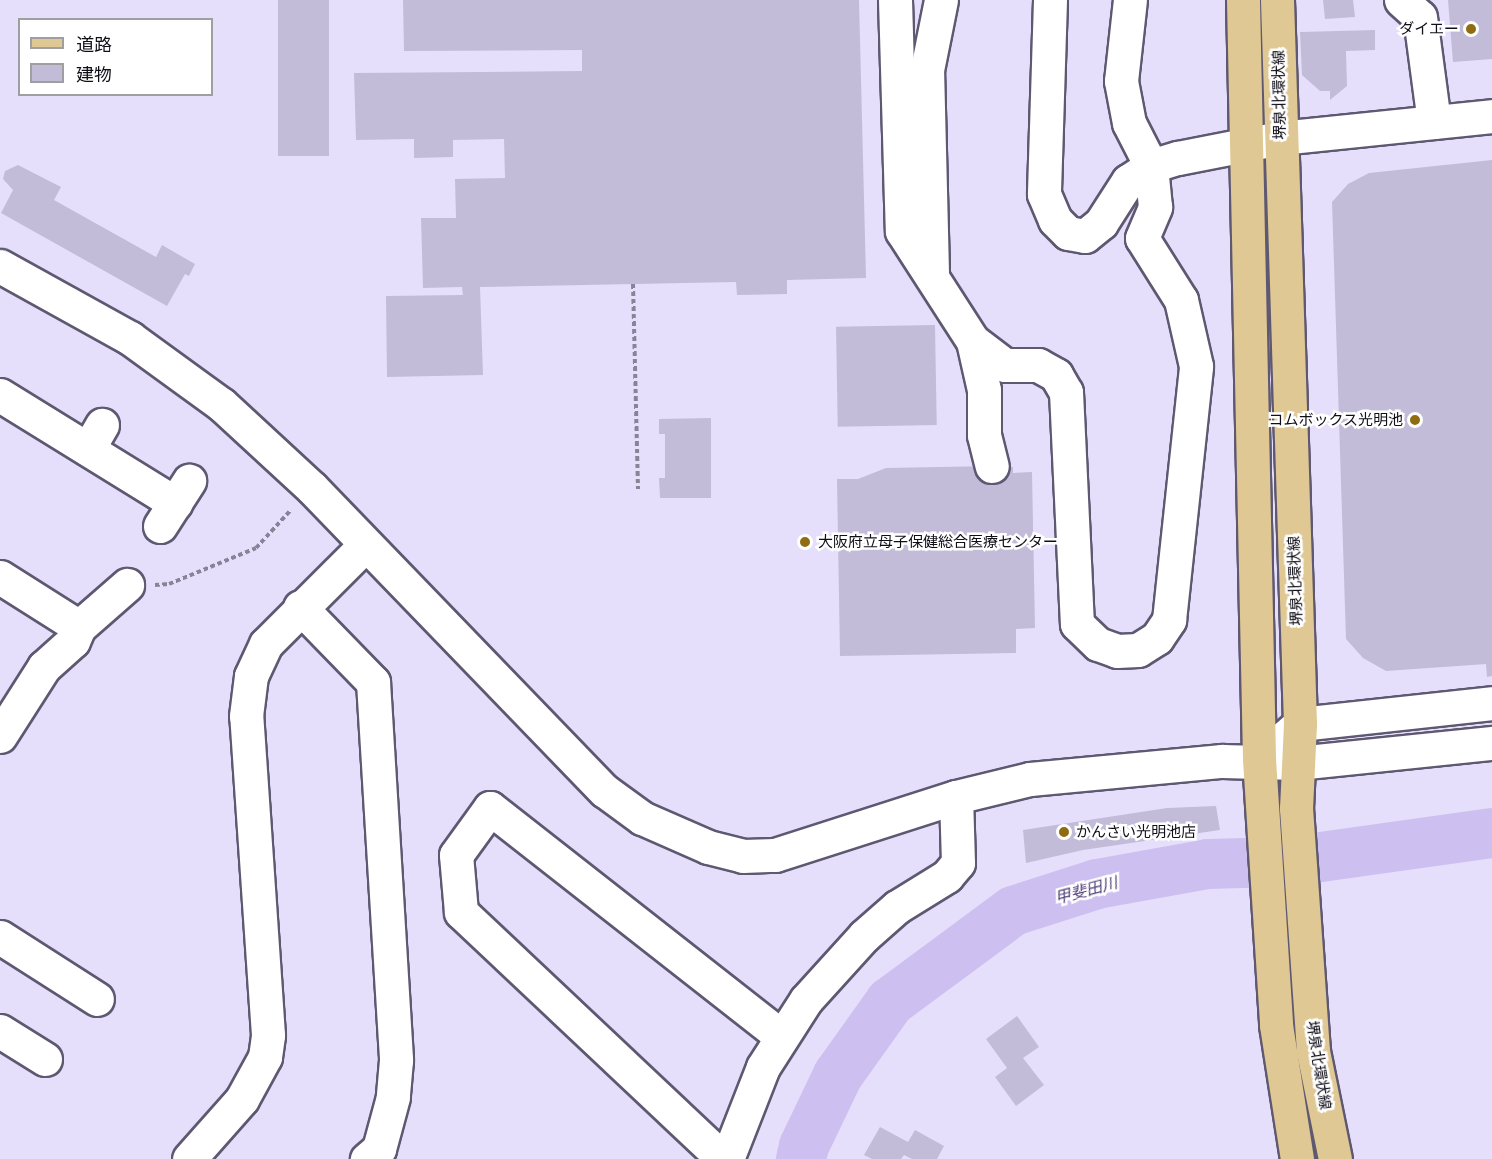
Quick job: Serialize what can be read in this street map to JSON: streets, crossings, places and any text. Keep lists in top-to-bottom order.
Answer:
{
  "streets": {
    "main road": ["堺泉北環状線"]
  },
  "water": ["甲斐田川"],
  "places": [
    "ダイエー",
    "コムボックス光明池",
    "大阪府立母子保健総合医療センター",
    "かんさい光明池店"
  ],
  "legend": ["道路", "建物"]
}
